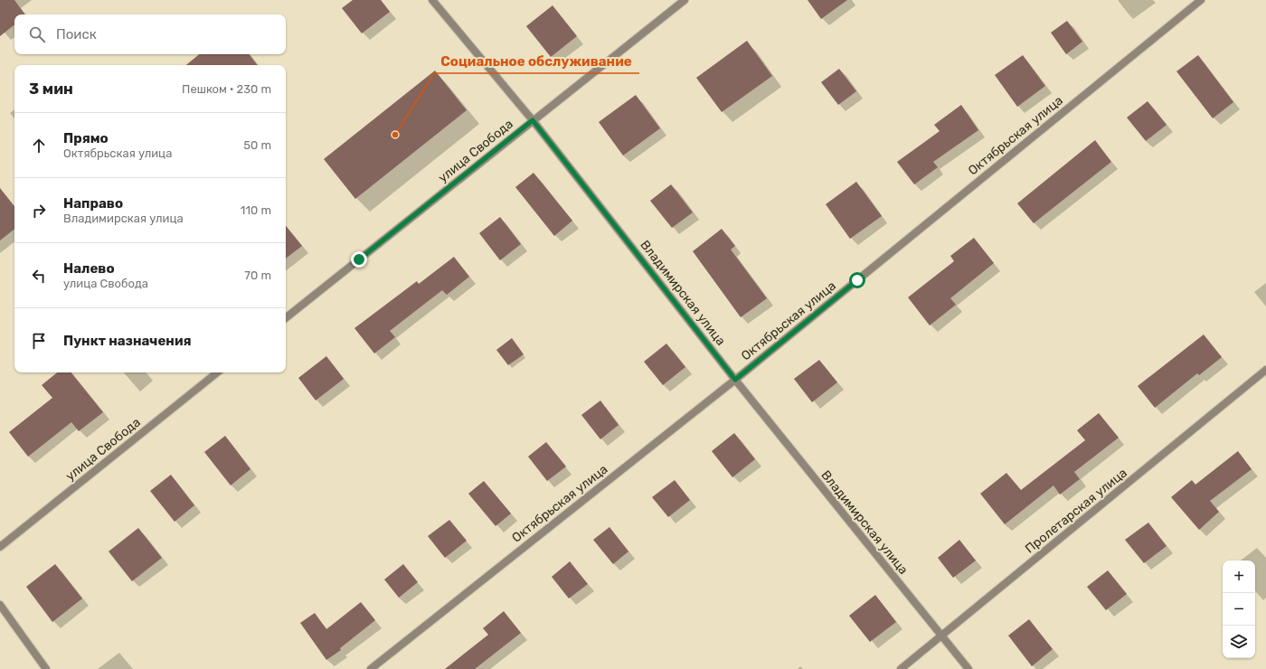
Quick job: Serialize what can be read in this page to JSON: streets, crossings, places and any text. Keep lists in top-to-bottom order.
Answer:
{
  "streets": {
    "street": [
      "Октябрьская улица",
      "улица Свобода",
      "Владимирская улица",
      "Пролетарская улица"
    ]
  },
  "crossings": [
    ["Октябрьская улица", "Владимирская улица"],
    ["улица Свобода", "Владимирская улица"],
    ["Владимирская улица", "Пролетарская улица"]
  ],
  "places": ["Социальное обслуживание"],
  "page": {
    "search": "Поиск",
    "heading": ["3 мин", "Пешком · 230 m"],
    "list": [
      ["Прямо", "Октябрьская улица", "50 m"],
      ["Направо", "Владимирская улица", "110 m"],
      ["Налево", "улица Свобода", "70 m"],
      "Пункт назначения"
    ],
    "map_buttons": ["+", "−"]
  }
}
